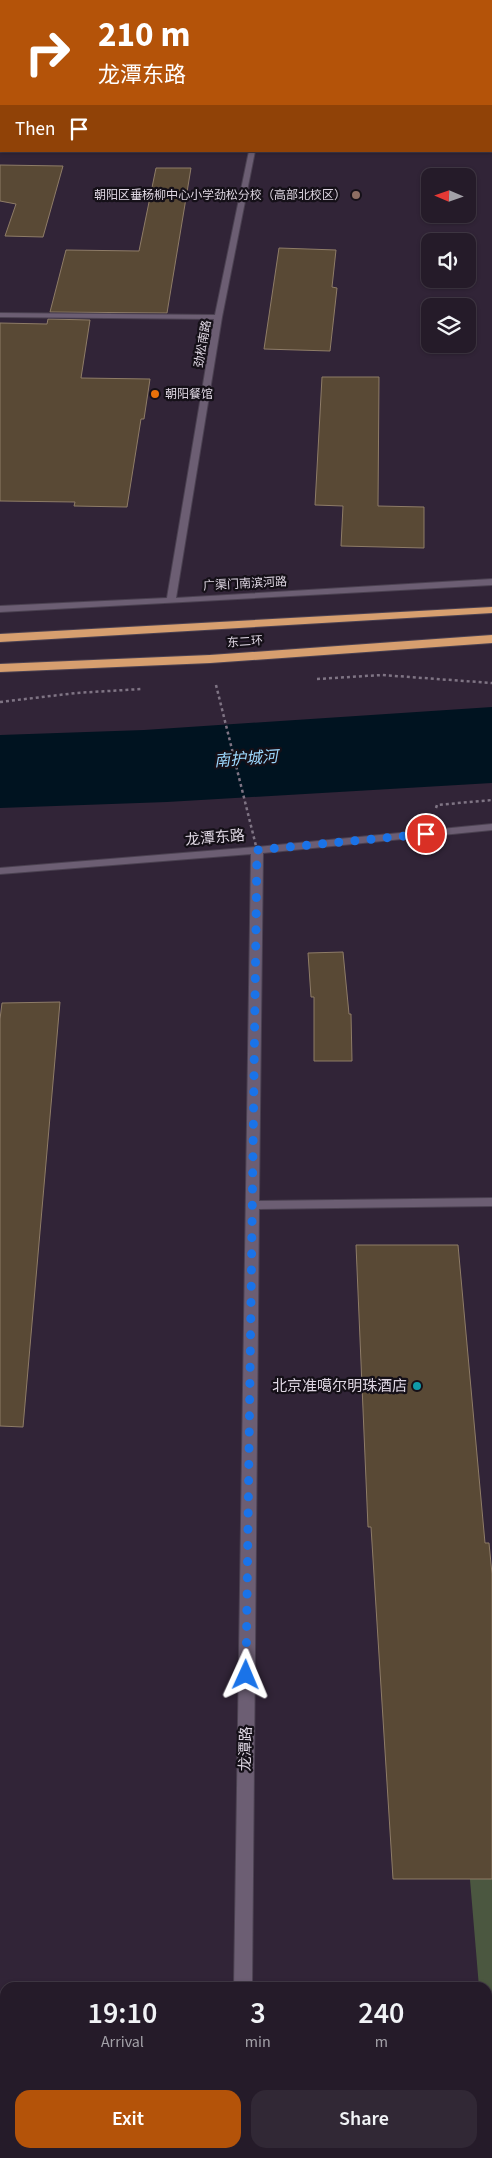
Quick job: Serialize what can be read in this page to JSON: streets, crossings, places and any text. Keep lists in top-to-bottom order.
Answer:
{
  "streets": {
    "highway": ["东二环"],
    "street": [
      "劲松南路",
      "广渠门南滨河路",
      "龙潭东路",
      "龙潭路"
    ]
  },
  "crossings": [
    ["劲松南路", "广渠门南滨河路"],
    ["龙潭东路", "龙潭路"]
  ],
  "water": ["南护城河"],
  "places": ["朝阳区垂杨柳中心小学劲松分校（高部北校区）", "朝阳餐馆", "北京准噶尔明珠酒店"],
  "north": "left",
  "page": {
    "turn": ["210 m", "龙潭东路"],
    "then": "Then",
    "eta": [
      "19:10",
      "Arrival",
      "3",
      "min",
      "240",
      "m"
    ],
    "buttons": ["Exit", "Share"]
  }
}
